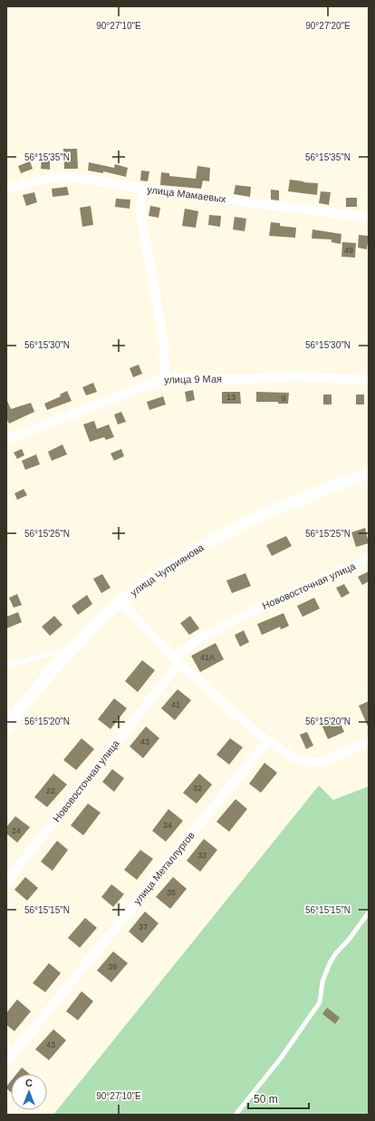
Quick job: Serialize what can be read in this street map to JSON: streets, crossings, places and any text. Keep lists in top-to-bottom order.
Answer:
{
  "streets": {
    "street": [
      "улица Мамаевых",
      "улица 9 Мая",
      "улица Чуприянова",
      "Нововосточная улица",
      "улица Металлургов"
    ]
  },
  "house_numbers": [
    "49",
    "13",
    "9",
    "41А",
    "41",
    "43",
    "32",
    "22",
    "34",
    "24",
    "33",
    "35",
    "37",
    "39",
    "43"
  ],
  "scale_bar": "50 m",
  "north": "top",
  "coordinates": [
    "90°27'10\"E",
    "90°27'20\"E",
    "56°15'35\"N",
    "56°15'30\"N",
    "56°15'25\"N",
    "56°15'20\"N",
    "56°15'15\"N"
  ]
}
